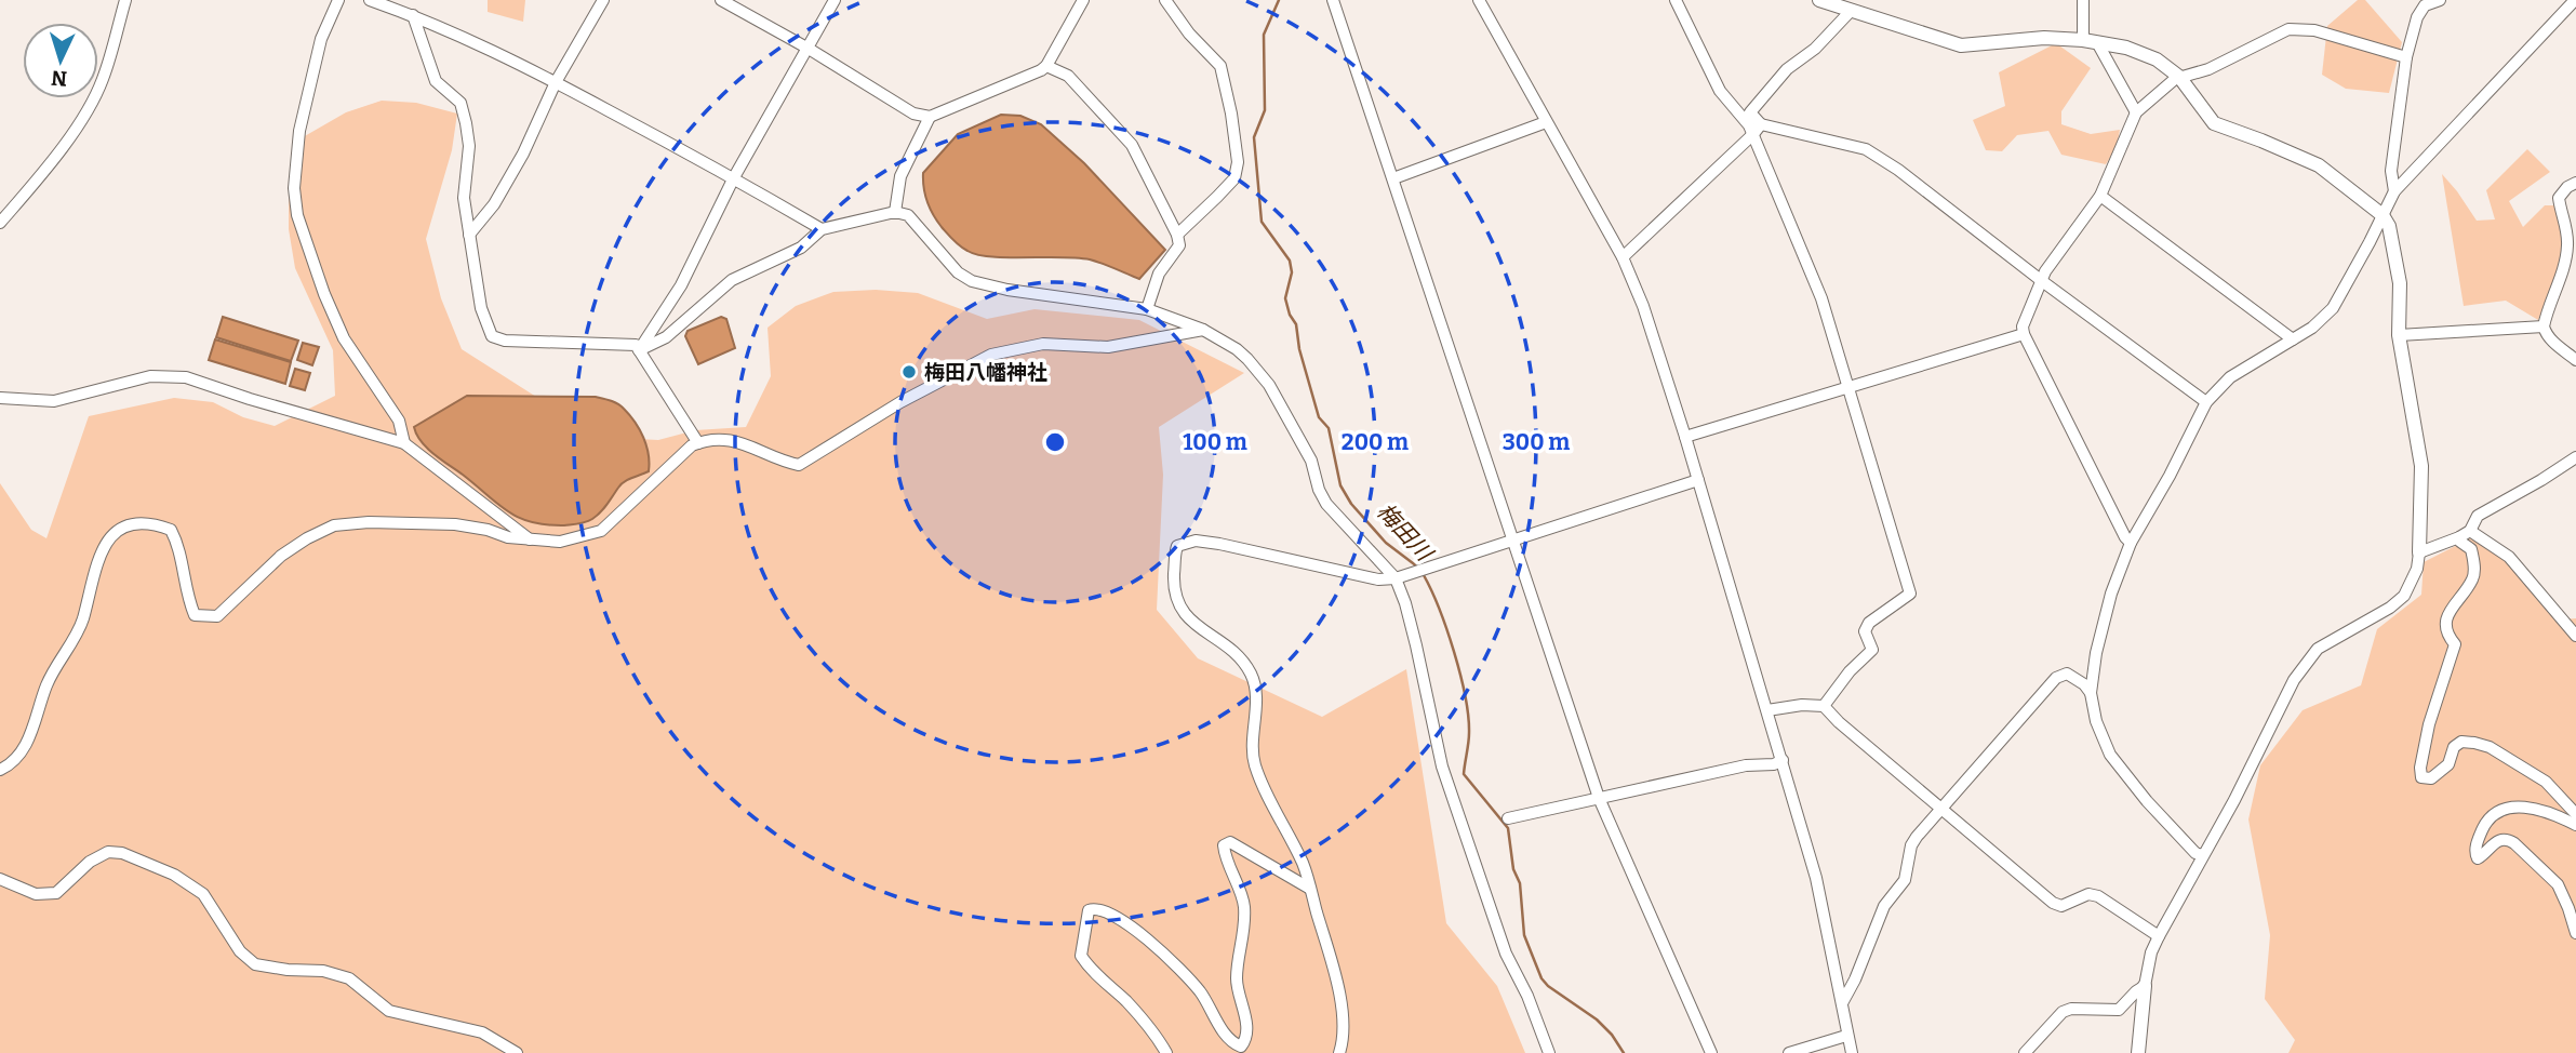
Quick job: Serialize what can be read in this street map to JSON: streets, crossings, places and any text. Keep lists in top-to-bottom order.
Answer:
{
  "water": ["梅田川"],
  "places": ["梅田八幡神社"],
  "north": "bottom",
  "rings": ["100 m", "200 m", "300 m"]
}
